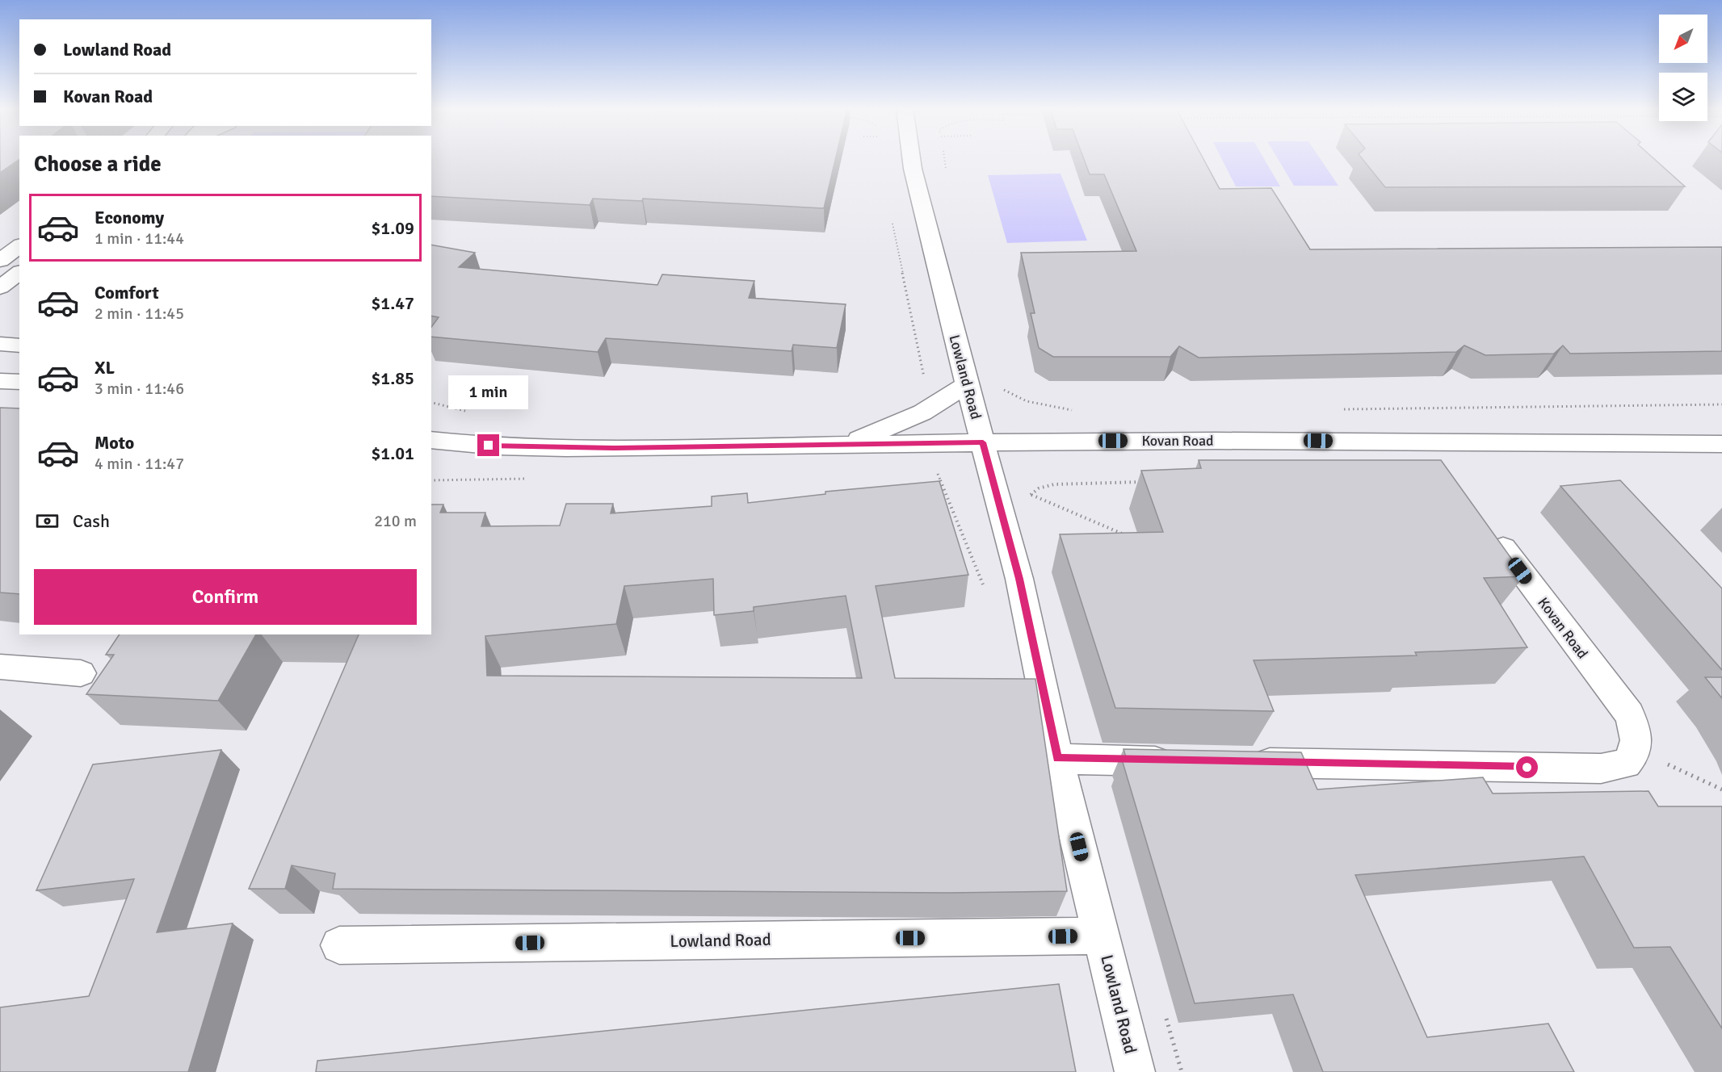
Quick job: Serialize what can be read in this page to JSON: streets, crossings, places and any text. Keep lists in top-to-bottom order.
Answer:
{
  "streets": {
    "street": ["Lowland Road", "Kovan Road"]
  },
  "crossings": [
    ["Lowland Road", "Kovan Road"]
  ],
  "north": "bottom left",
  "page": {
    "banner": ["Lowland Road", "Kovan Road"],
    "heading": "Choose a ride",
    "list": [
      {
        "name": "Economy",
        "note": "1 min · 11:44",
        "value": "$1.09"
      },
      {
        "name": "Comfort",
        "note": "2 min · 11:45",
        "value": "$1.47"
      },
      {
        "name": "XL",
        "note": "3 min · 11:46",
        "value": "$1.85"
      },
      {
        "name": "Moto",
        "note": "4 min · 11:47",
        "value": "$1.01"
      }
    ],
    "bubble": "1 min",
    "pay": ["Cash", "210 m"],
    "buttons": "Confirm"
  }
}
